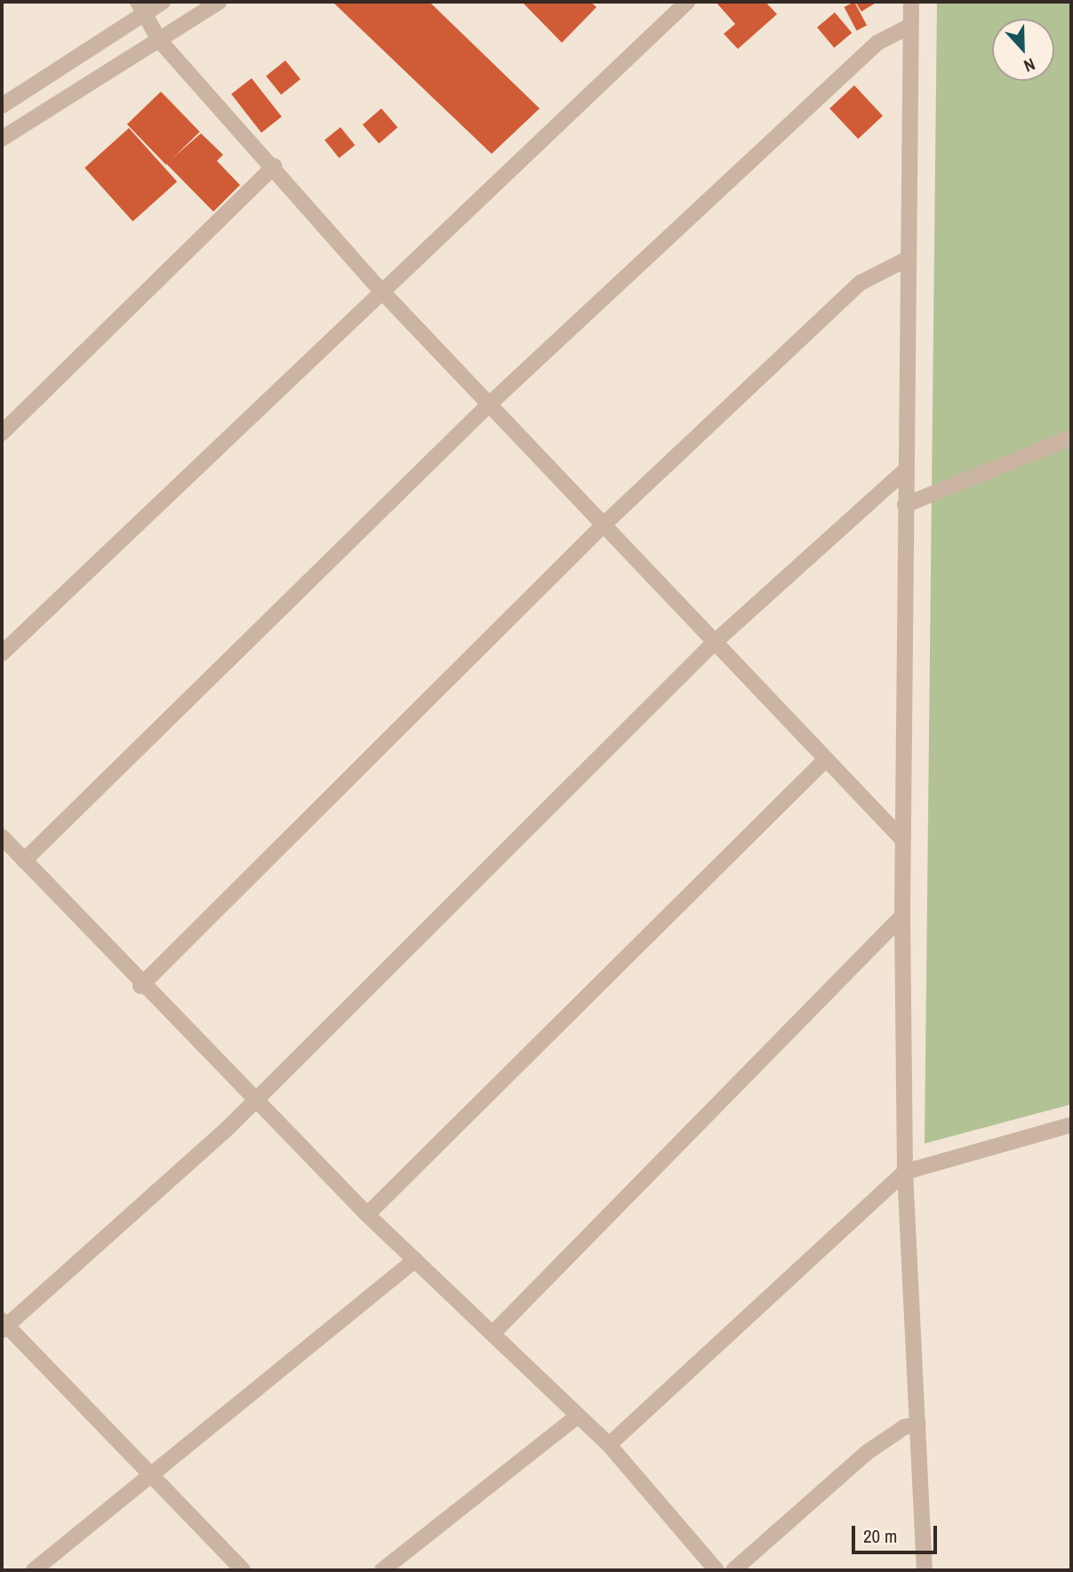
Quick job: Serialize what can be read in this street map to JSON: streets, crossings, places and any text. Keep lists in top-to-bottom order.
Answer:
{
  "scale_bar": "20 m",
  "north": "bottom"
}
